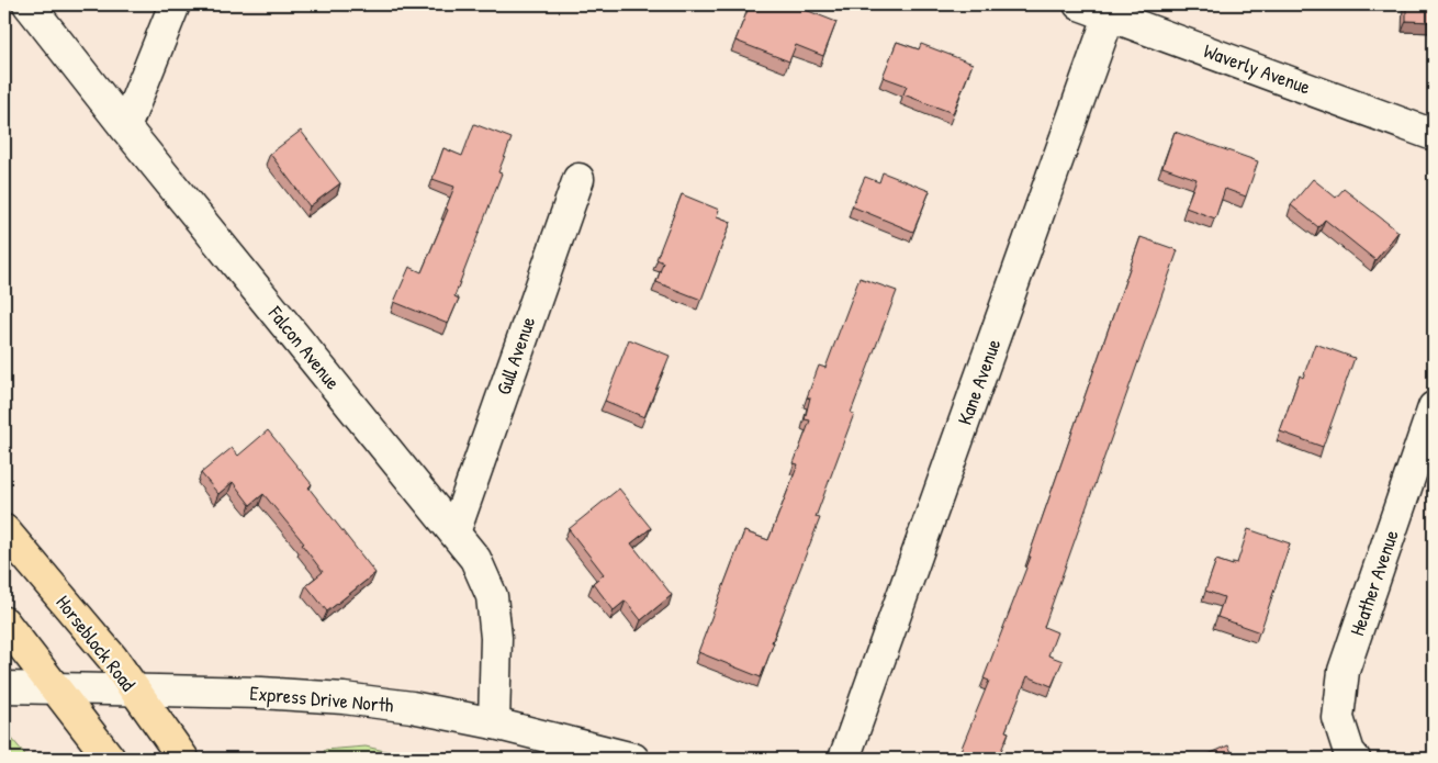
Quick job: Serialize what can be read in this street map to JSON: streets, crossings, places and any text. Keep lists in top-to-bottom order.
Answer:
{
  "streets": {
    "main road": ["Horseblock Road"],
    "street": [
      "Waverly Avenue",
      "Falcon Avenue",
      "Gull Avenue",
      "Kane Avenue",
      "Heather Avenue",
      "Express Drive North"
    ]
  },
  "crossings": [
    ["Waverly Avenue", "Kane Avenue"],
    ["Falcon Avenue", "Gull Avenue"],
    ["Falcon Avenue", "Express Drive North"],
    ["Horseblock Road", "Express Drive North"]
  ]
}
